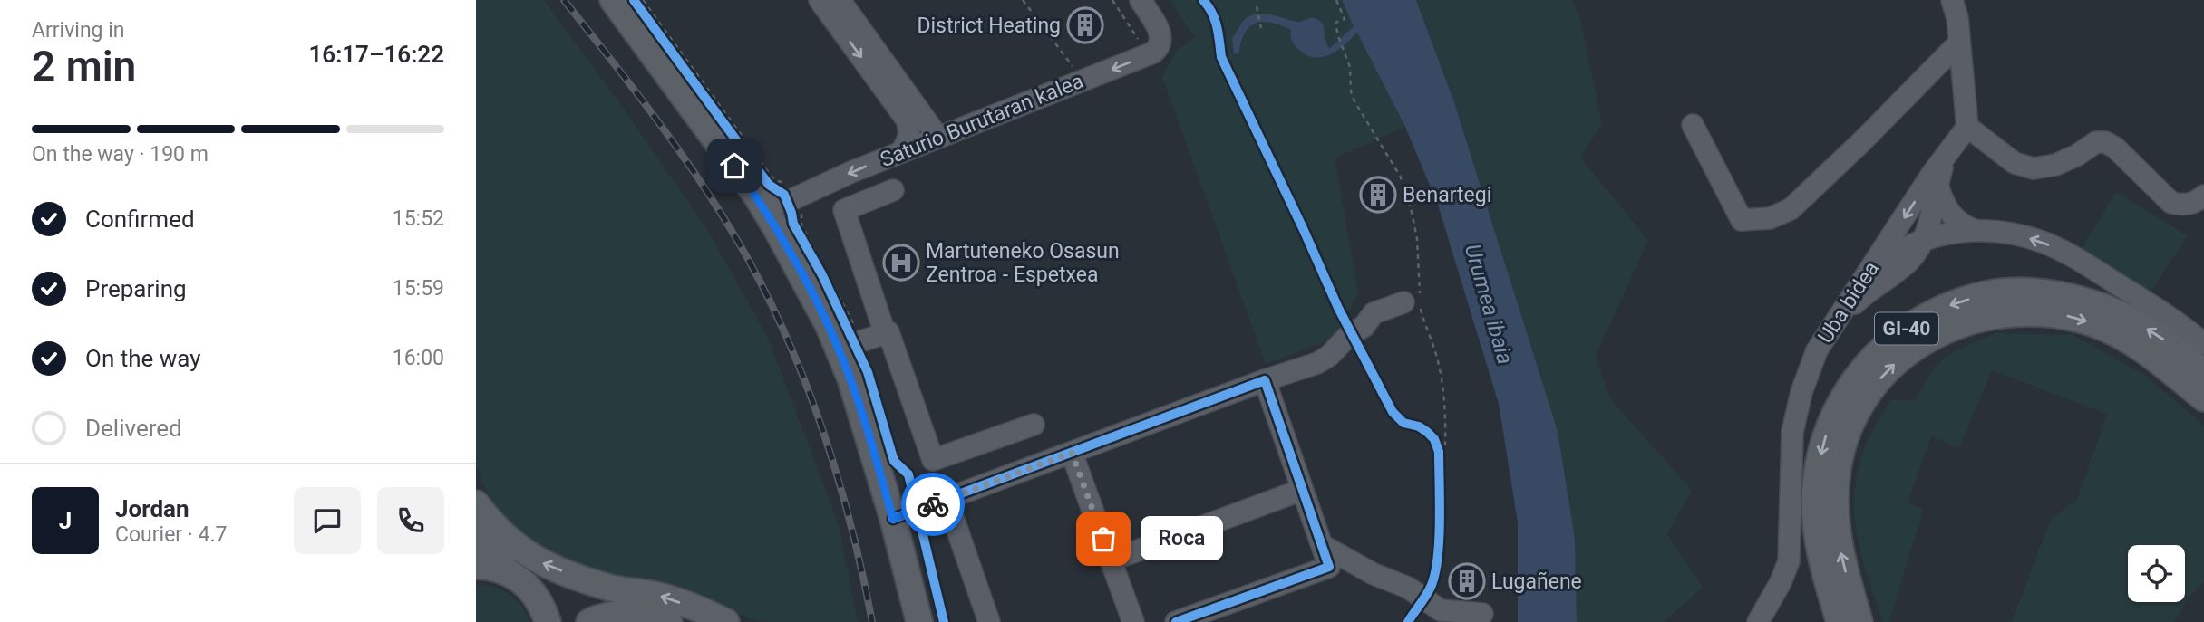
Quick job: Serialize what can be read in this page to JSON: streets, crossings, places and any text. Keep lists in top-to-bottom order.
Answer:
{
  "streets": {
    "main road": ["GI-40"],
    "street": ["Saturio Burutaran kalea", "Uba bidea"]
  },
  "one_way": ["Saturio Burutaran kalea"],
  "water": ["Urumea ibaia"],
  "places": {
    "building": ["District Heating", "Benartegi", "Lugañene"],
    "hospital": ["Martuteneko Osasun Zentroa - Espetxea"],
    "other": ["Roca"]
  },
  "page": {
    "heading": ["2 min", "Arriving in", "16:17–16:22"],
    "panel": ["Jordan", "Courier · 4.7"],
    "bar": "On the way · 190 m",
    "list": [
      ["Confirmed", "15:52"],
      ["Preparing", "15:59"],
      ["On the way", "16:00"],
      "Delivered"
    ],
    "round": "J",
    "bubble": "Roca"
  }
}
